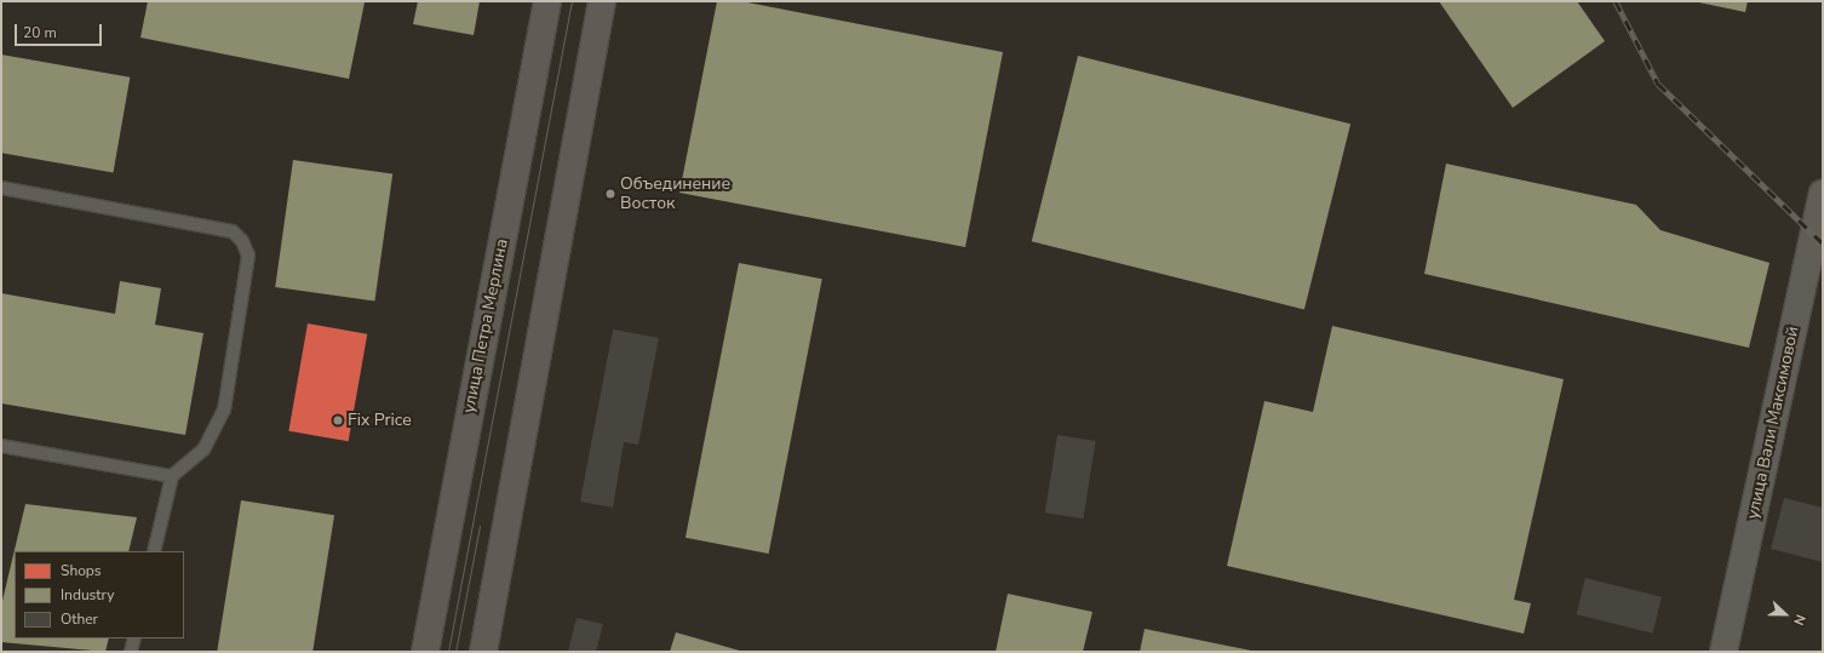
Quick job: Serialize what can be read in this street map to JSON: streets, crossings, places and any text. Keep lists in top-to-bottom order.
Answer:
{
  "streets": {
    "main road": ["улица Петра Мерлина"],
    "street": ["улица Вали Максимовой"]
  },
  "places": ["Объединение Восток", "Fix Price"],
  "legend": ["Shops", "Industry", "Other"],
  "scale_bar": "20 m",
  "north": "right"
}
